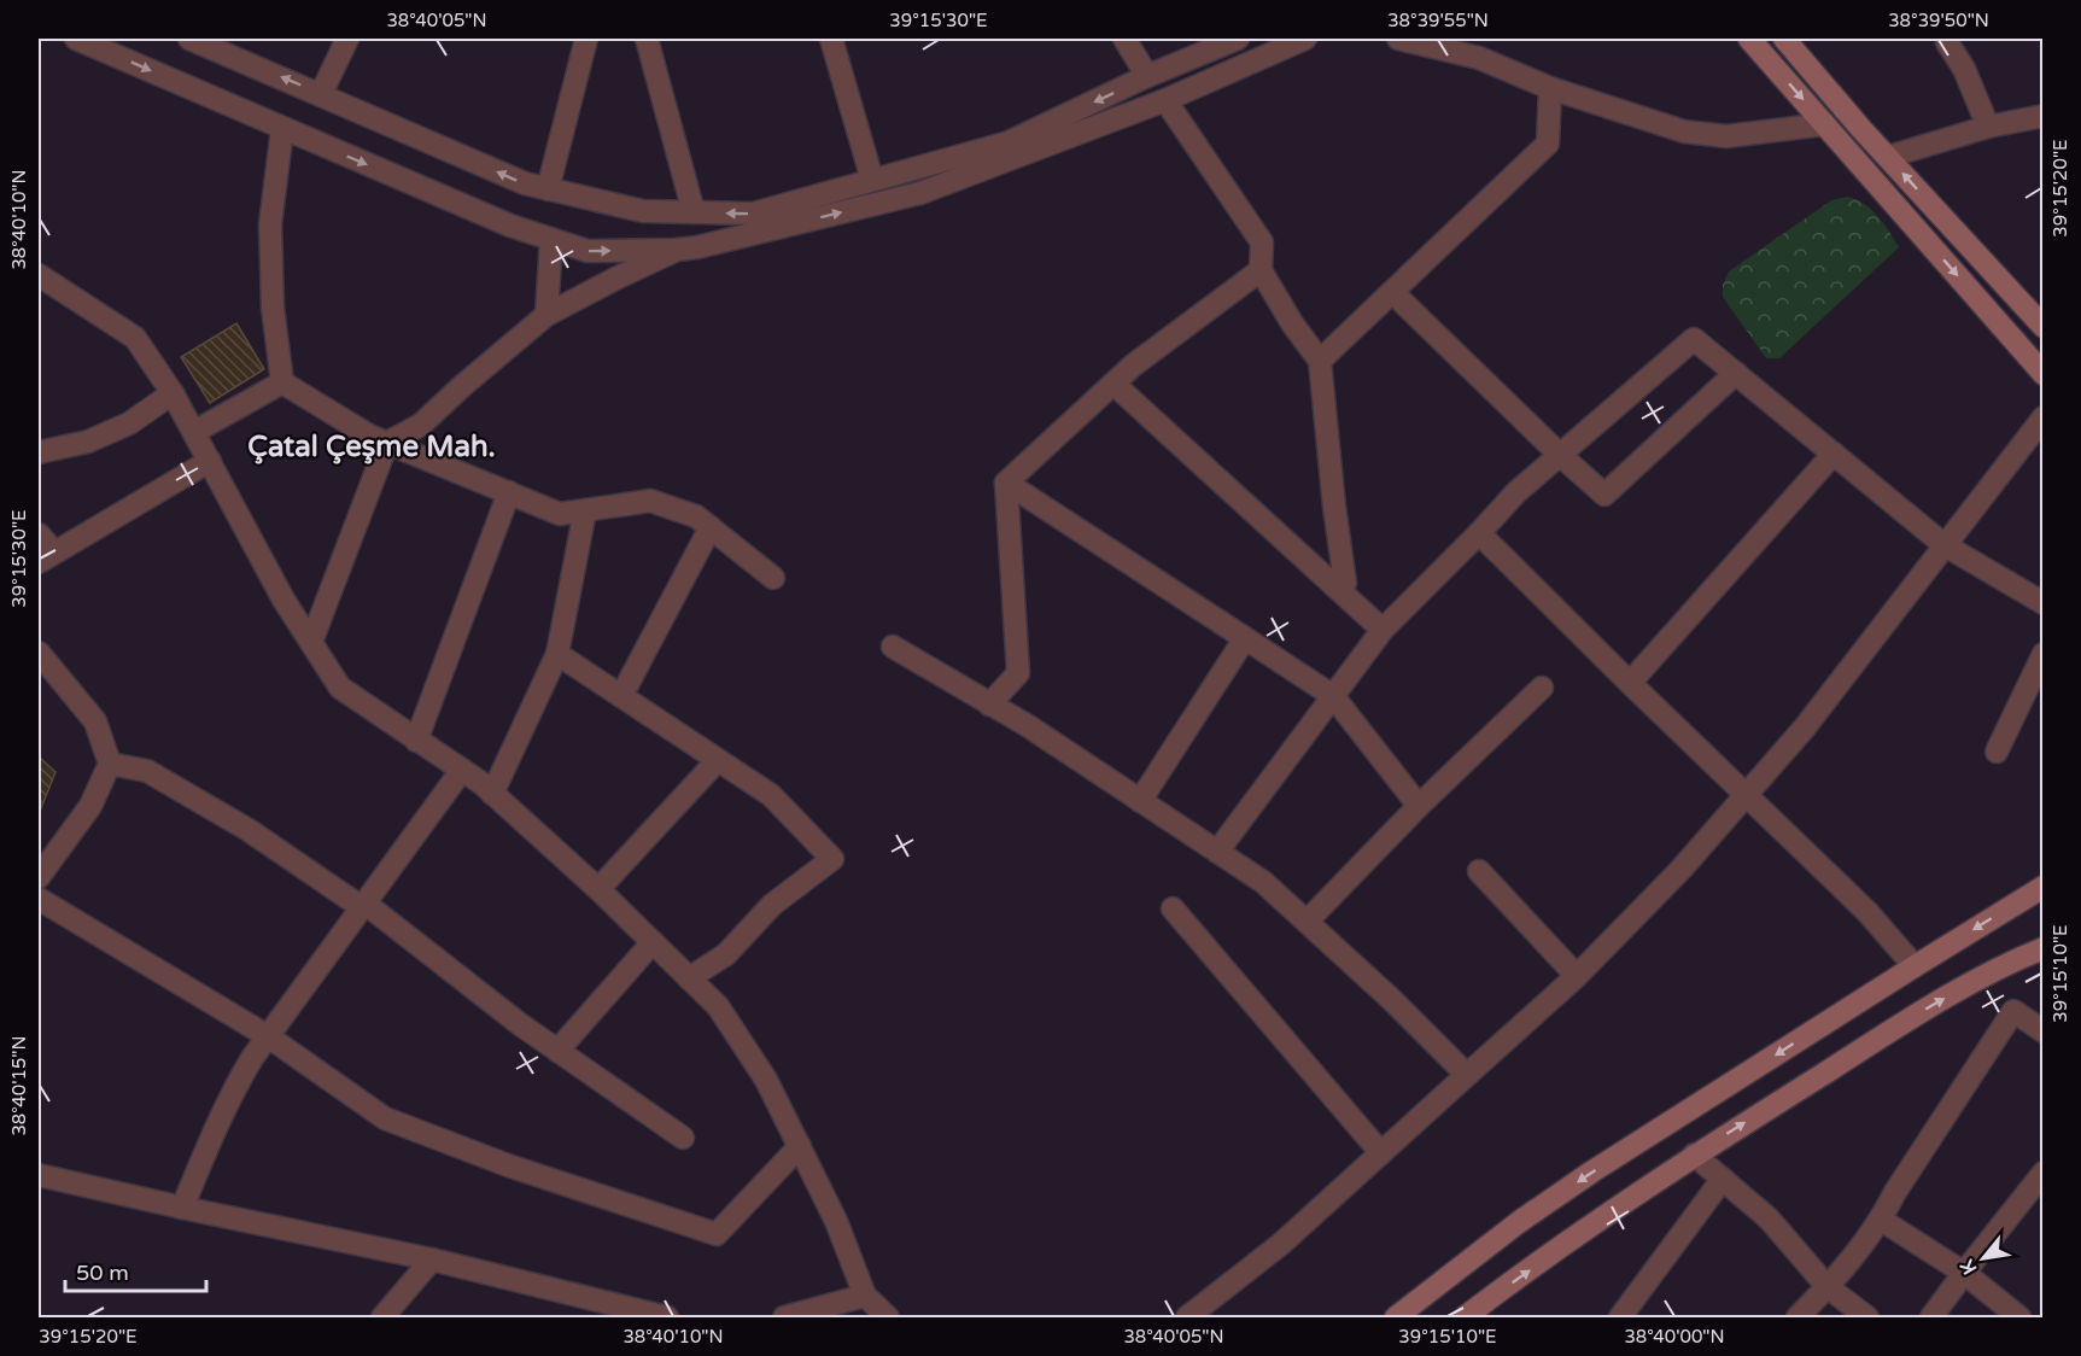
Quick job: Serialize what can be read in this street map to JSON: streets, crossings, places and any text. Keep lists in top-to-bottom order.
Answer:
{
  "districts": ["Çatal Çeşme Mah."],
  "scale_bar": "50 m",
  "north": "bottom left",
  "coordinates": [
    "38°40'05\"N",
    "39°15'30\"E",
    "38°39'55\"N",
    "38°39'50\"N",
    "39°15'20\"E",
    "38°40'10\"N",
    "39°15'10\"E",
    "38°40'15\"N",
    "38°40'00\"N"
  ]
}
